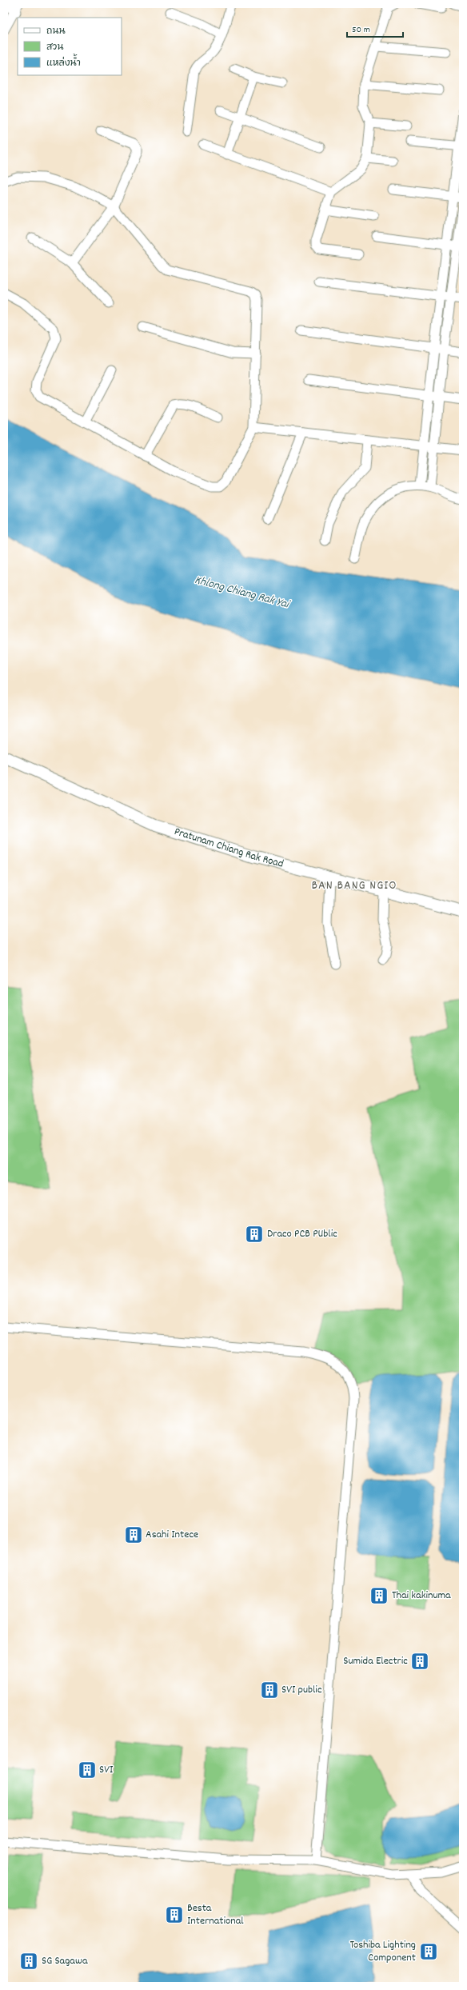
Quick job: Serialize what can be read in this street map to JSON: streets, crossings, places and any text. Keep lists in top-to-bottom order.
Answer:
{
  "streets": {
    "street": ["Pratunam Chiang Rak Road"]
  },
  "districts": ["BAN BANG NGIO"],
  "water": ["Khlong Chiang Rak Yai"],
  "places": {
    "building": [
      "Draco PCB PUblic",
      "Asahi Intece",
      "Thai kakinuma",
      "Sumida Electric",
      "SVI public",
      "SVI",
      "Besta International",
      "Toshiba Lighting Component",
      "SG Sagawa"
    ]
  },
  "legend": ["ถนน", "สวน", "แหล่งน้ำ"],
  "scale_bar": "50 m"
}
